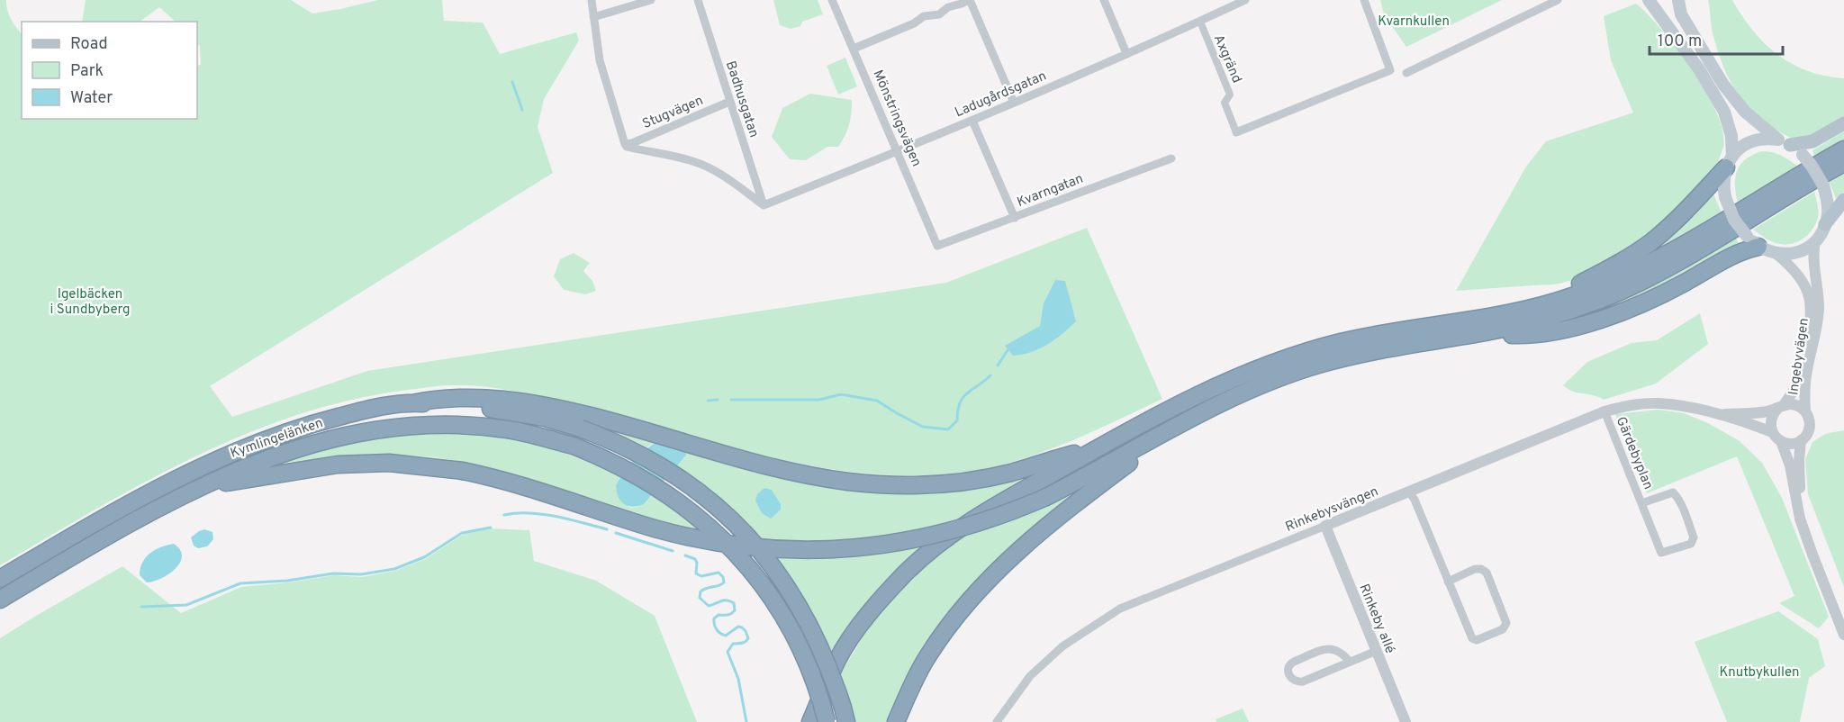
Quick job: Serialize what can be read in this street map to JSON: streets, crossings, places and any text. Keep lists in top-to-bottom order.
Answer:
{
  "streets": {
    "highway": ["Kymlingelänken"],
    "street": [
      "Axgränd",
      "Ladugårdsgatan",
      "Badhusgatan",
      "Stugvägen",
      "Mönstringsvägen",
      "Kvarngatan",
      "Ingebyvägen",
      "Gärdebyplan",
      "Rinkebysvängen",
      "Rinkeby allé"
    ]
  },
  "crossings": [
    ["Axgränd", "Ladugårdsgatan"],
    ["Ladugårdsgatan", "Badhusgatan"],
    ["Ladugårdsgatan", "Mönstringsvägen"],
    ["Badhusgatan", "Stugvägen"],
    ["Mönstringsvägen", "Kvarngatan"],
    ["Ingebyvägen", "Rinkebysvängen"],
    ["Gärdebyplan", "Rinkebysvängen"],
    ["Rinkebysvängen", "Rinkeby allé"]
  ],
  "parks": ["Kvarnkullen", "Igelbäcken i Sundbyberg", "Knutbykullen"],
  "legend": ["Road", "Park", "Water"],
  "scale_bar": "100 m"
}
